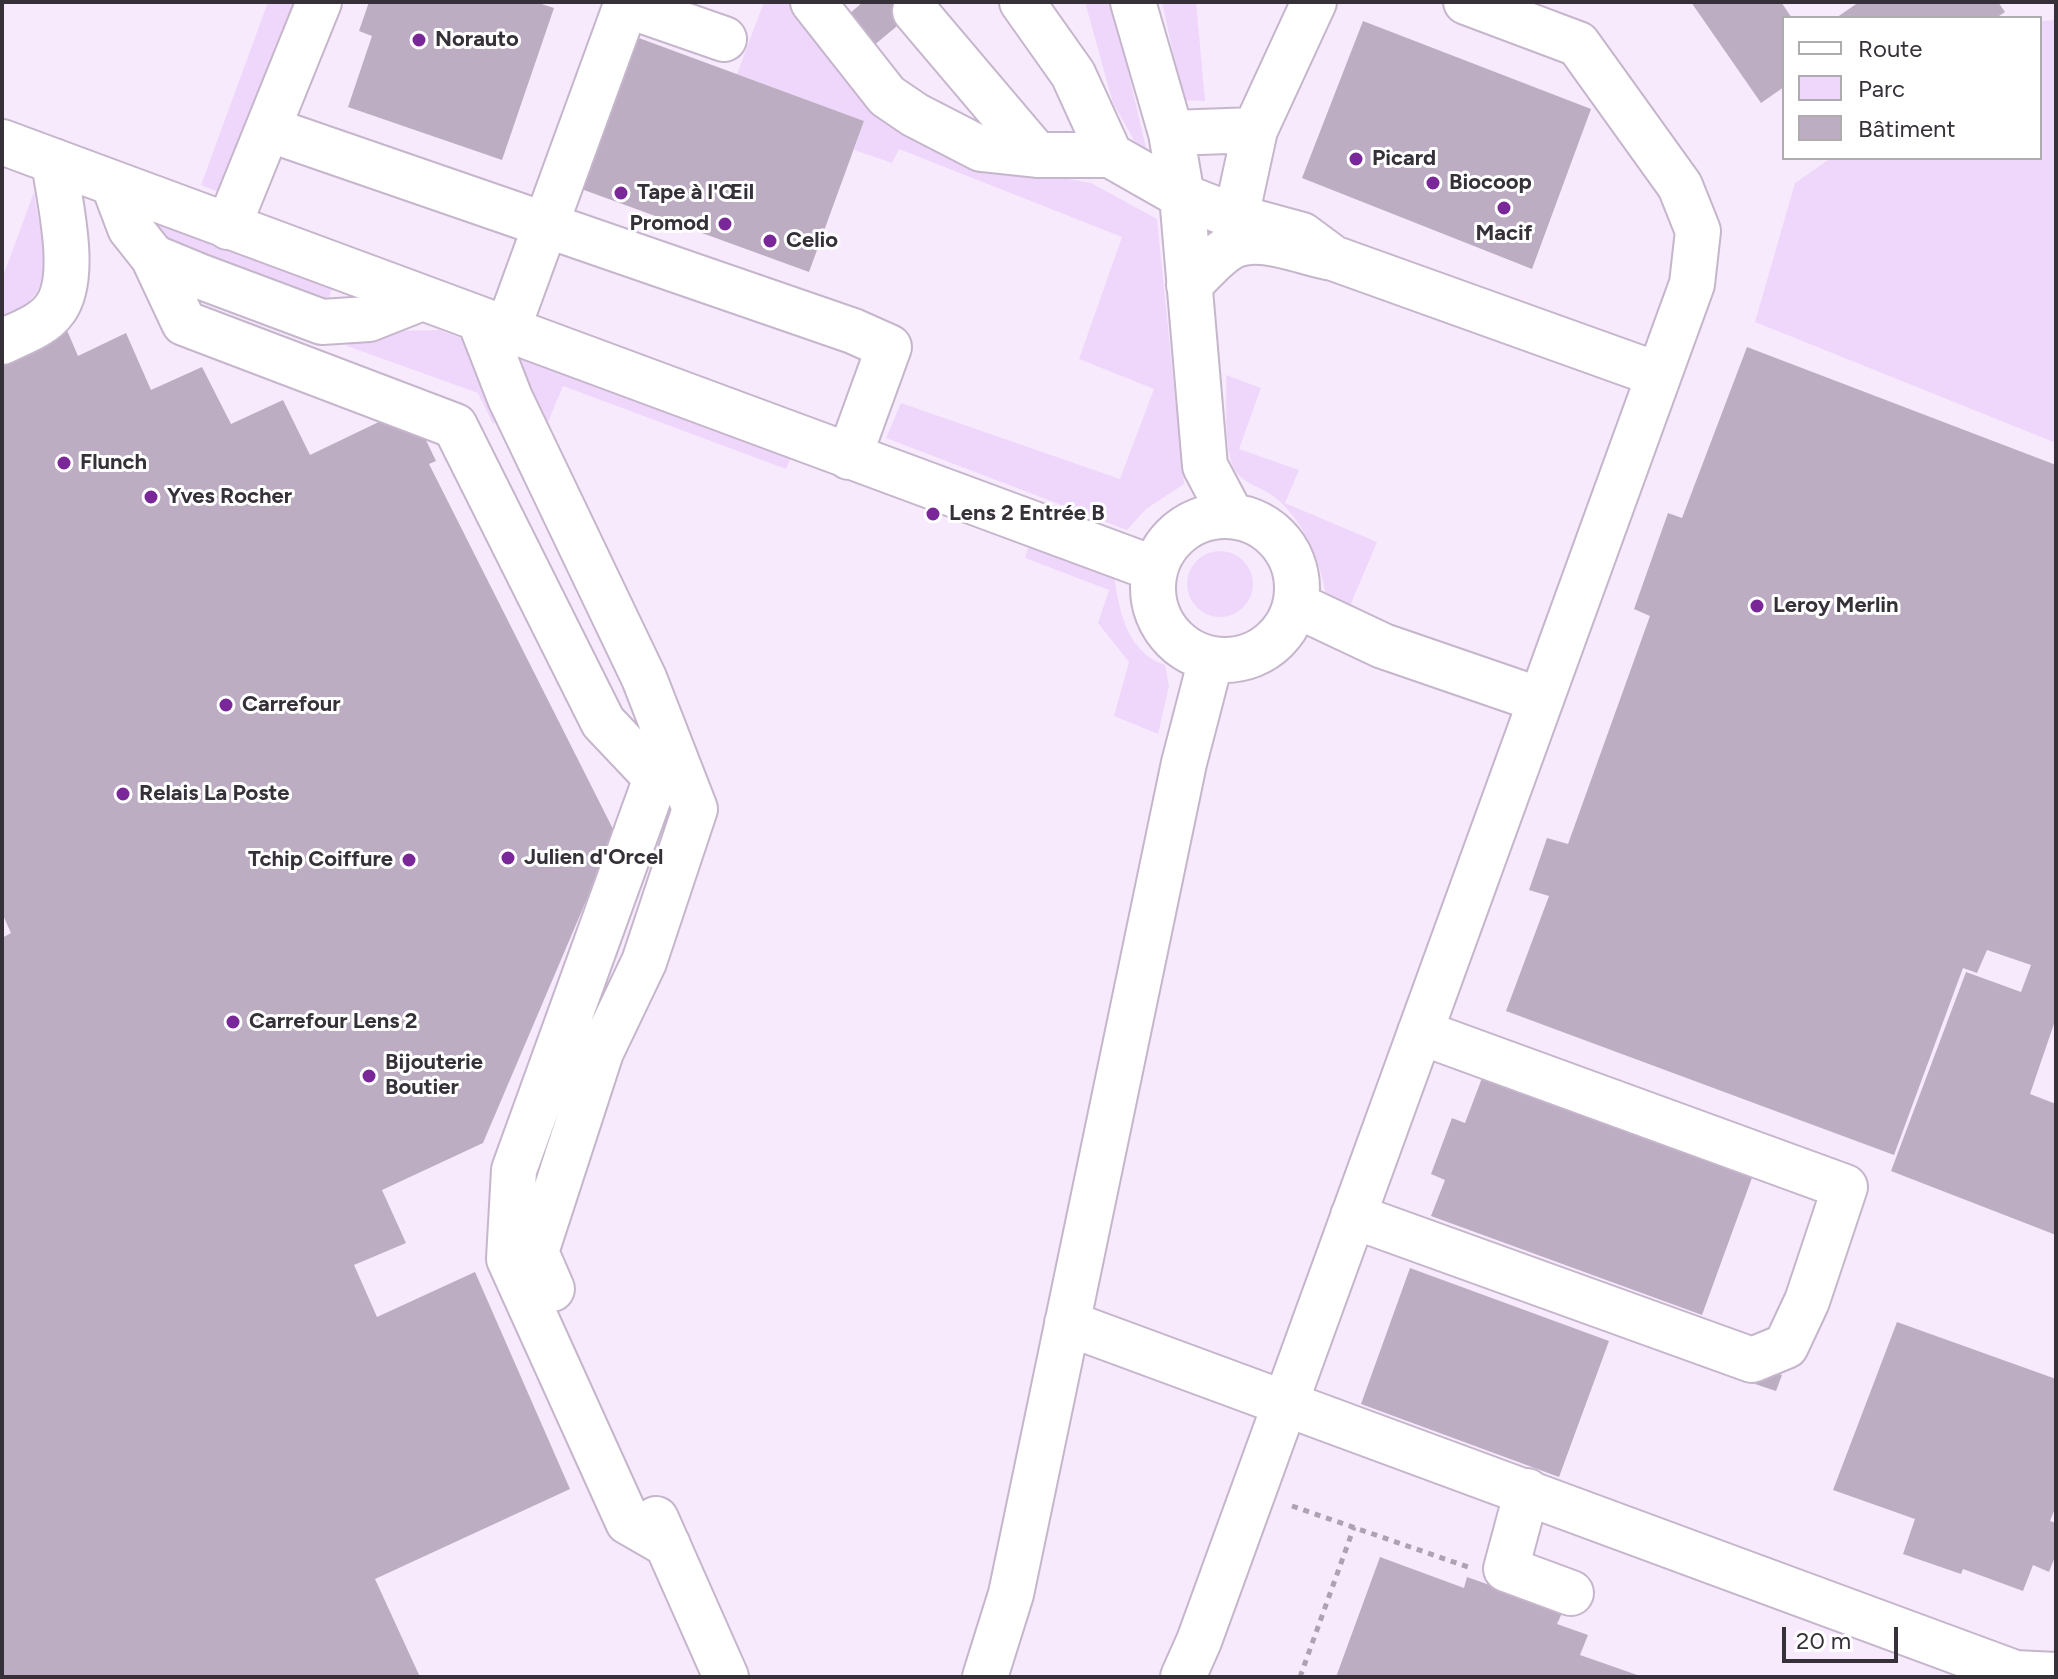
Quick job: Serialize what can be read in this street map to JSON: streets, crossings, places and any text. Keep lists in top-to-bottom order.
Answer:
{
  "places": [
    "Norauto",
    "Picard",
    "Biocoop",
    "Tape à l'Œil",
    "Macif",
    "Promod",
    "Celio",
    "Flunch",
    "Yves Rocher",
    "Lens 2 Entrée B",
    "Leroy Merlin",
    "Carrefour",
    "Relais La Poste",
    "Julien d'Orcel",
    "Tchip Coiffure",
    "Carrefour Lens 2",
    "Bijouterie Boutier"
  ],
  "legend": ["Route", "Parc", "Bâtiment"],
  "scale_bar": "20 m"
}
